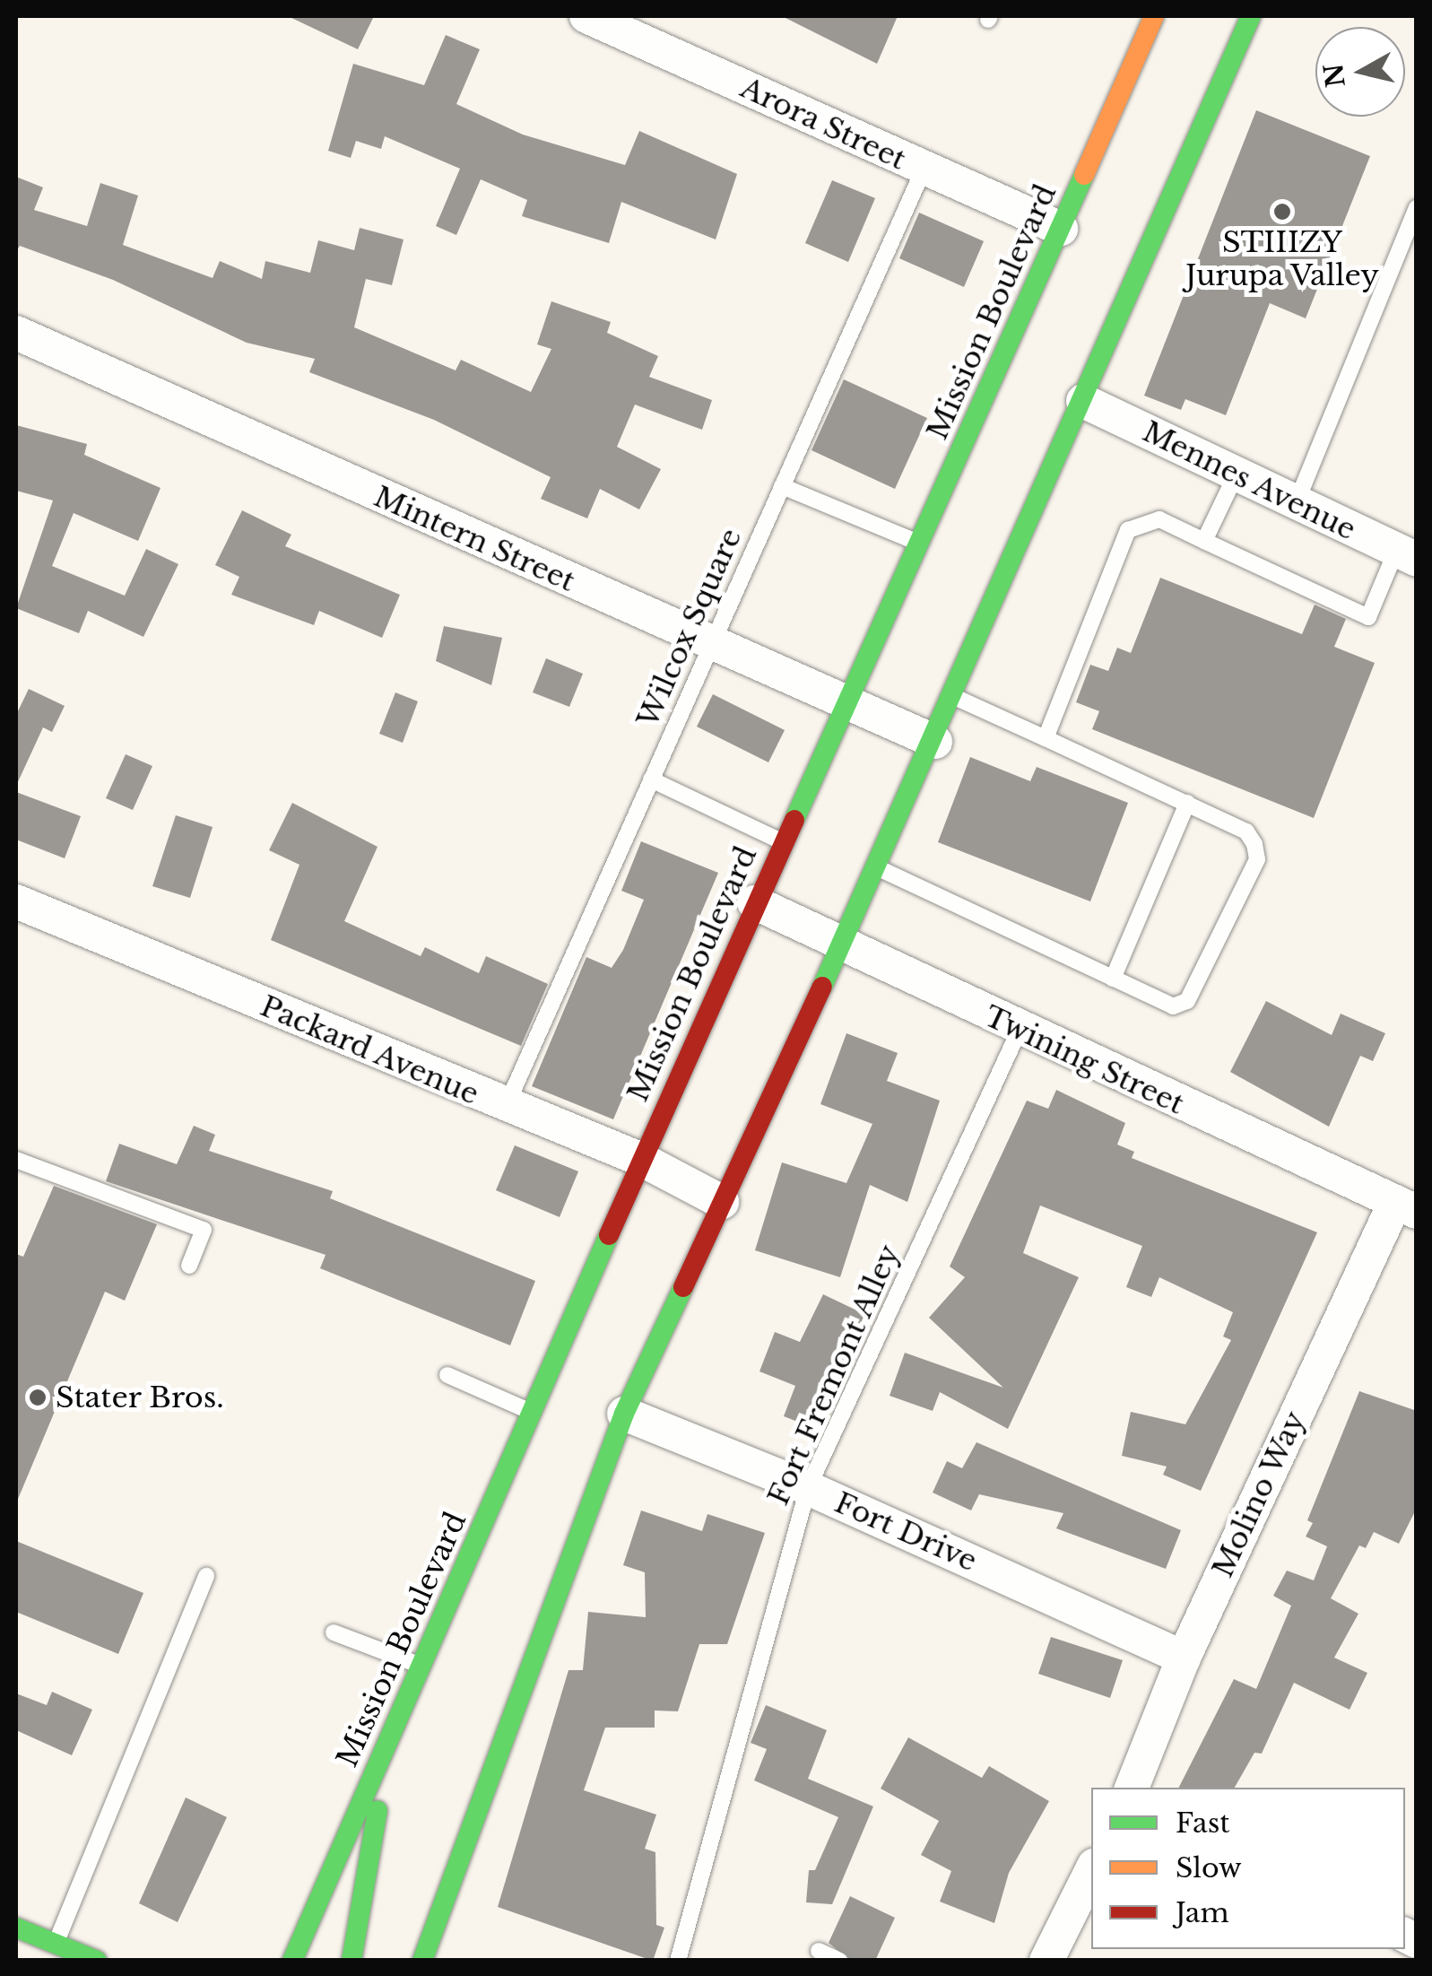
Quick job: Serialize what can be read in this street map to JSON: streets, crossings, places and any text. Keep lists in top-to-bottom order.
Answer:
{
  "streets": {
    "main road": ["Mission Boulevard"],
    "street": [
      "Arora Street",
      "Mennes Avenue",
      "Mintern Street",
      "Packard Avenue",
      "Twining Street",
      "Molino Way",
      "Fort Drive"
    ],
    "lane": ["Wilcox Square", "Fort Fremont Alley"]
  },
  "crossings": [
    ["Arora Street", "Mission Boulevard"],
    ["Arora Street", "Wilcox Square"],
    ["Mission Boulevard", "Mintern Street"],
    ["Mission Boulevard", "Packard Avenue"],
    ["Mission Boulevard", "Twining Street"],
    ["Mintern Street", "Wilcox Square"],
    ["Wilcox Square", "Packard Avenue"],
    ["Twining Street", "Fort Fremont Alley"],
    ["Twining Street", "Molino Way"],
    ["Fort Fremont Alley", "Fort Drive"],
    ["Molino Way", "Fort Drive"]
  ],
  "places": ["STIIIZY Jurupa Valley", "Stater Bros."],
  "legend": ["Fast", "Slow", "Jam"],
  "north": "left"
}
